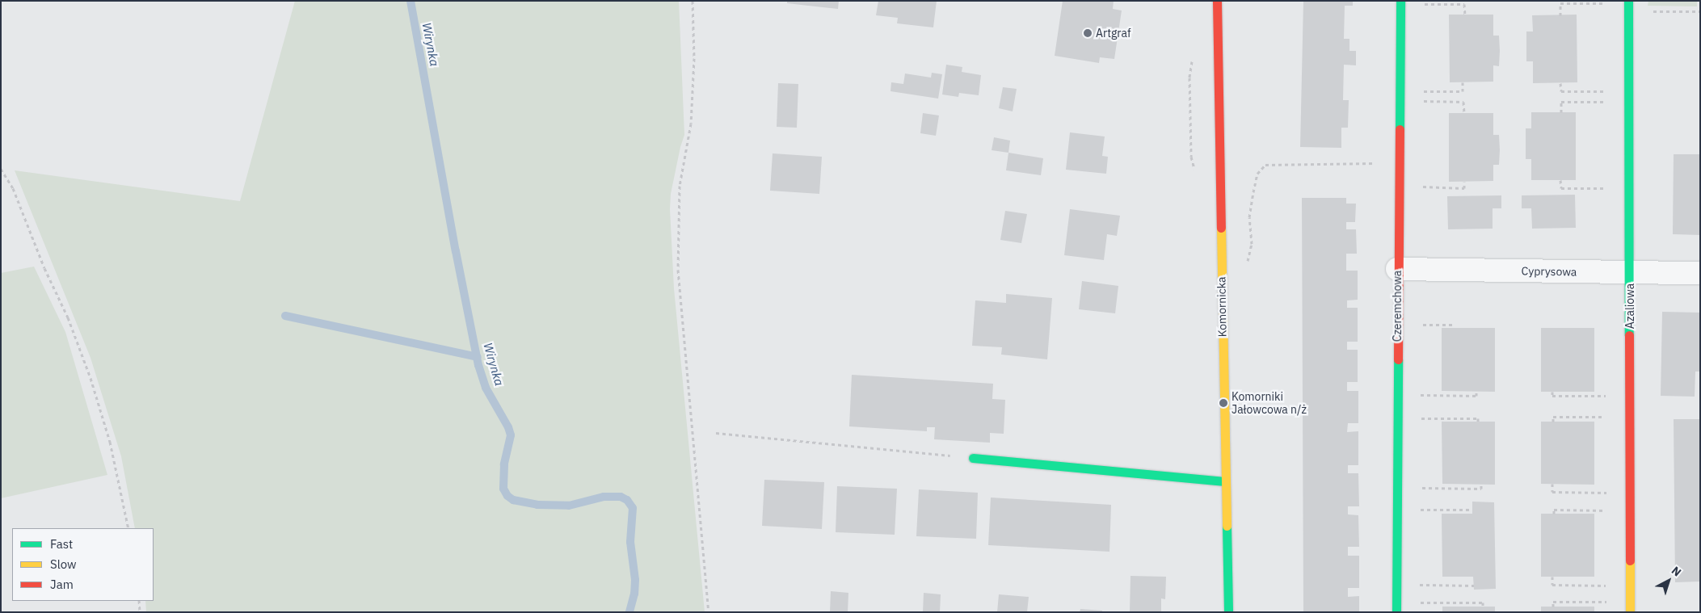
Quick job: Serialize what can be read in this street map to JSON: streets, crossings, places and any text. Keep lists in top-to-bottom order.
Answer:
{
  "streets": {
    "street": [
      "Cyprysowa",
      "Czeremchowa",
      "Azaliowa",
      "Komornicka"
    ]
  },
  "crossings": [
    ["Cyprysowa", "Czeremchowa"],
    ["Cyprysowa", "Azaliowa"]
  ],
  "water": ["Wirynka"],
  "places": ["Artgraf", "Komorniki Jałowcowa n/ż"],
  "legend": ["Fast", "Slow", "Jam"],
  "north": "top right"
}
